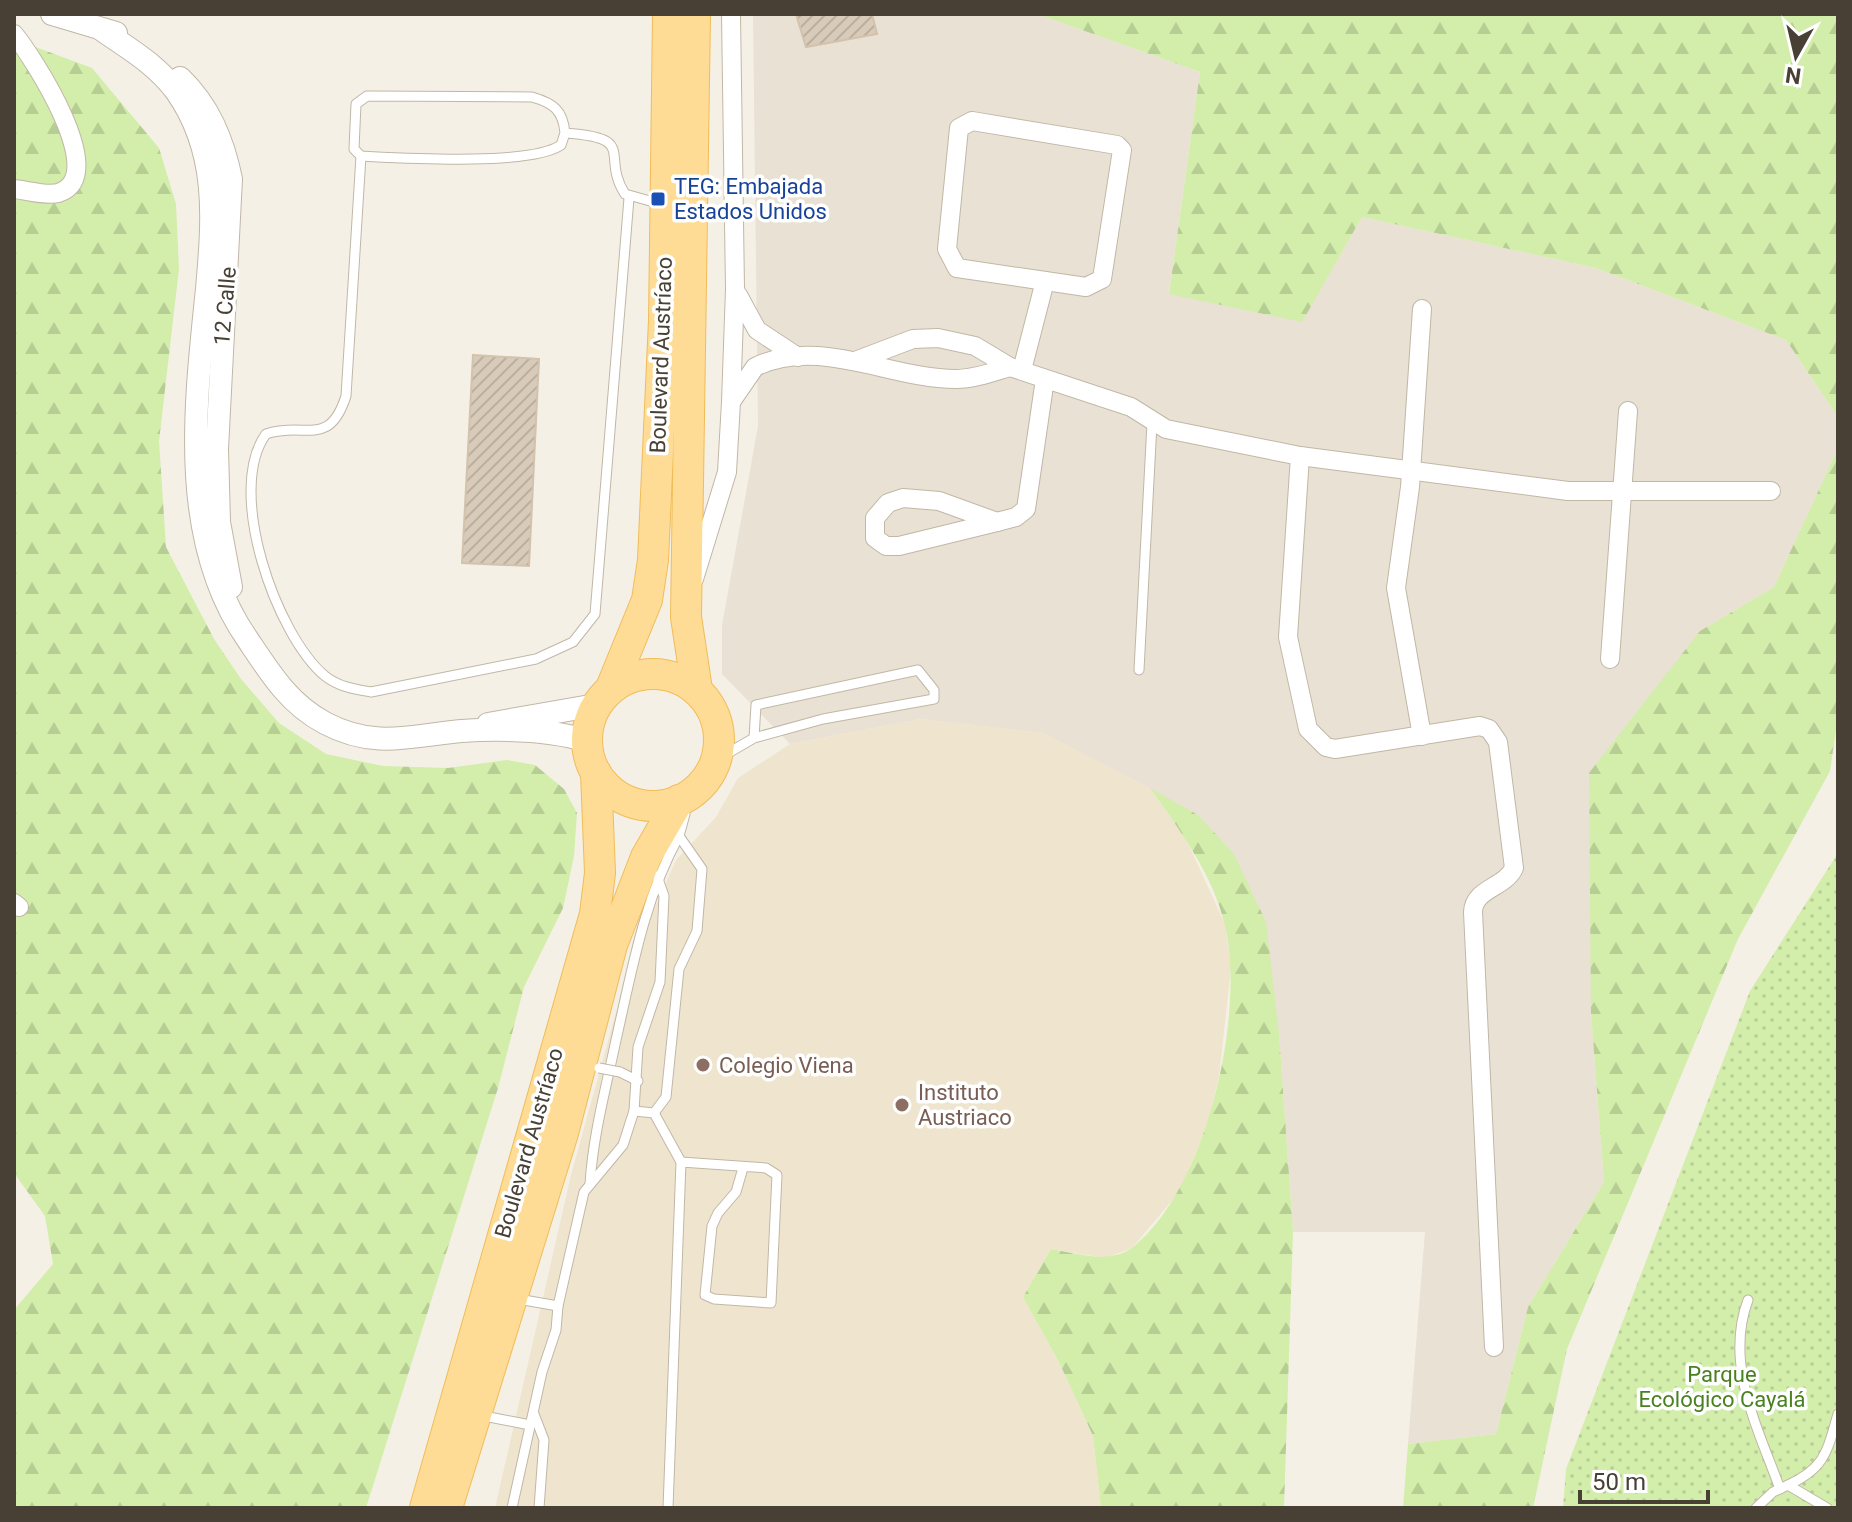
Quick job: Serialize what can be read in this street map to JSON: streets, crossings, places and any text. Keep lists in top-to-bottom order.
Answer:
{
  "streets": {
    "main road": ["Boulevard Austríaco"],
    "street": ["12 Calle"]
  },
  "crossings": [
    ["12 Calle", "Boulevard Austríaco"]
  ],
  "parks": ["Parque Ecológico Cayalá"],
  "places": {
    "transit": ["TEG: Embajada Estados Unidos"],
    "other": ["Colegio Viena", "Instituto Austriaco"]
  },
  "scale_bar": "50 m",
  "north": "bottom"
}
